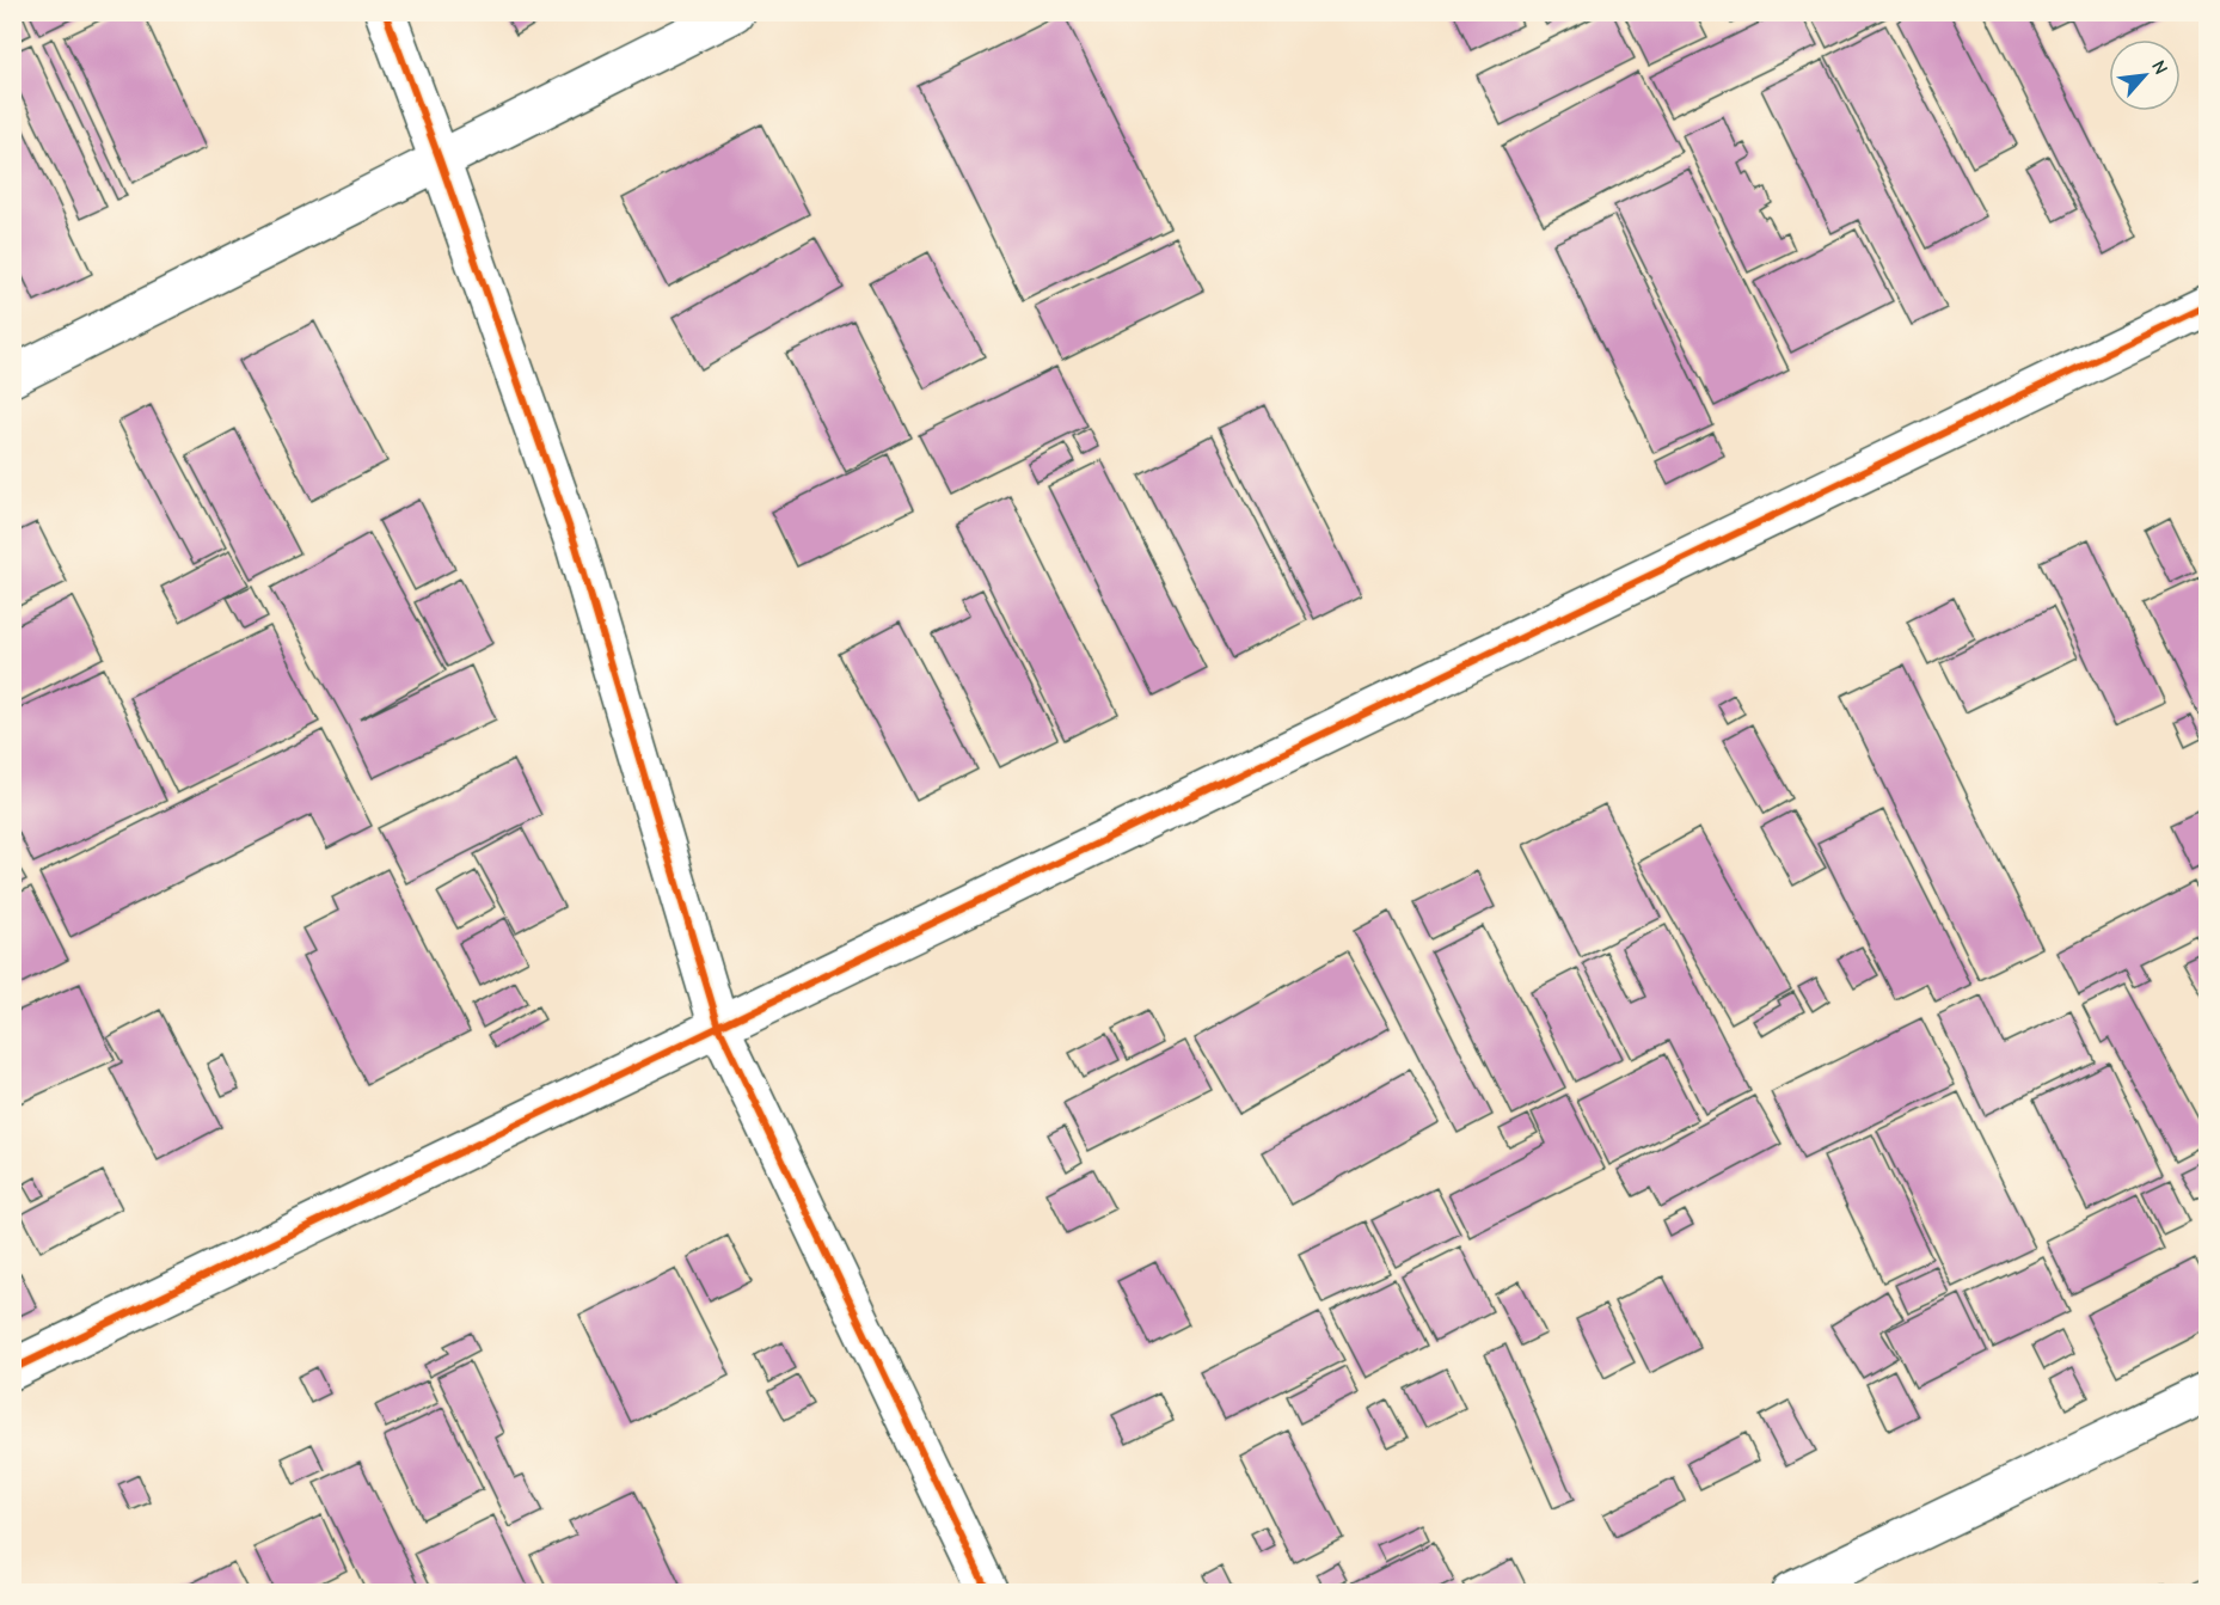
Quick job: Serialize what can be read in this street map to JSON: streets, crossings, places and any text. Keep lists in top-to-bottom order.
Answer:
{
  "north": "top right"
}
